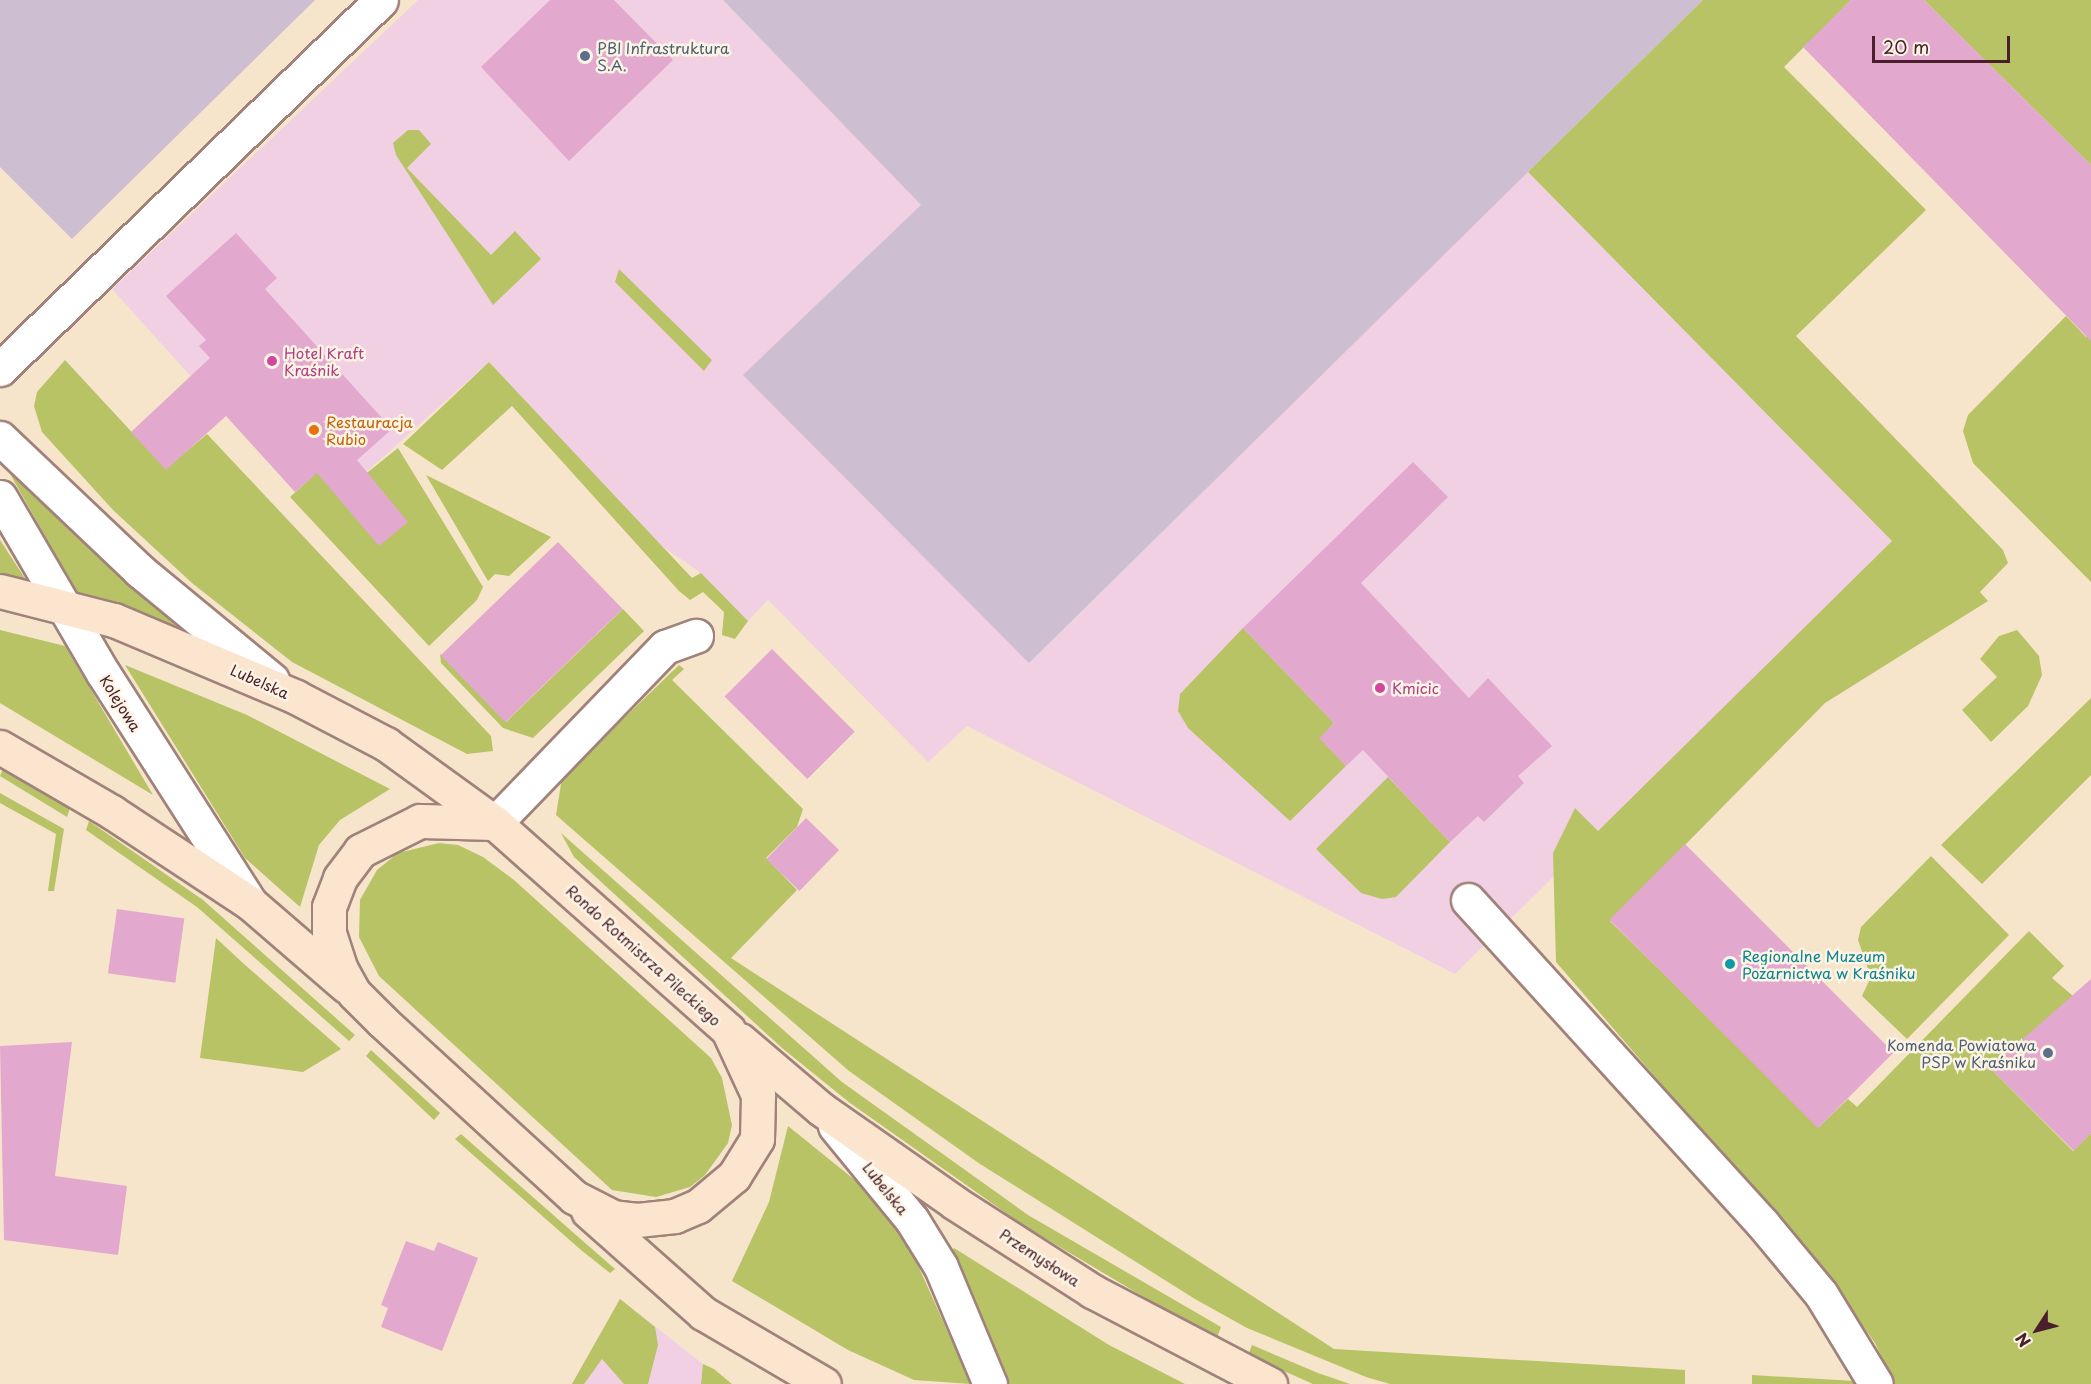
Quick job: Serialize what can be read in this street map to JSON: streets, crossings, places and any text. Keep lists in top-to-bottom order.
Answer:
{
  "streets": {
    "main road": ["Lubelska", "Rondo Rotmistrza Pileckiego", "Przemysłowa"],
    "street": ["Kolejowa"]
  },
  "crossings": [
    ["Lubelska", "Kolejowa"],
    ["Lubelska", "Rondo Rotmistrza Pileckiego"],
    ["Lubelska", "Przemysłowa"]
  ],
  "places": [
    "PBI Infrastruktura S.A.",
    "Hotel Kraft Kraśnik",
    "Restauracja Rubio",
    "Kmicic",
    "Regionalne Muzeum Pożarnictwa w Kraśniku",
    "Komenda Powiatowa PSP w Kraśniku"
  ],
  "scale_bar": "20 m",
  "north": "bottom left"
}
